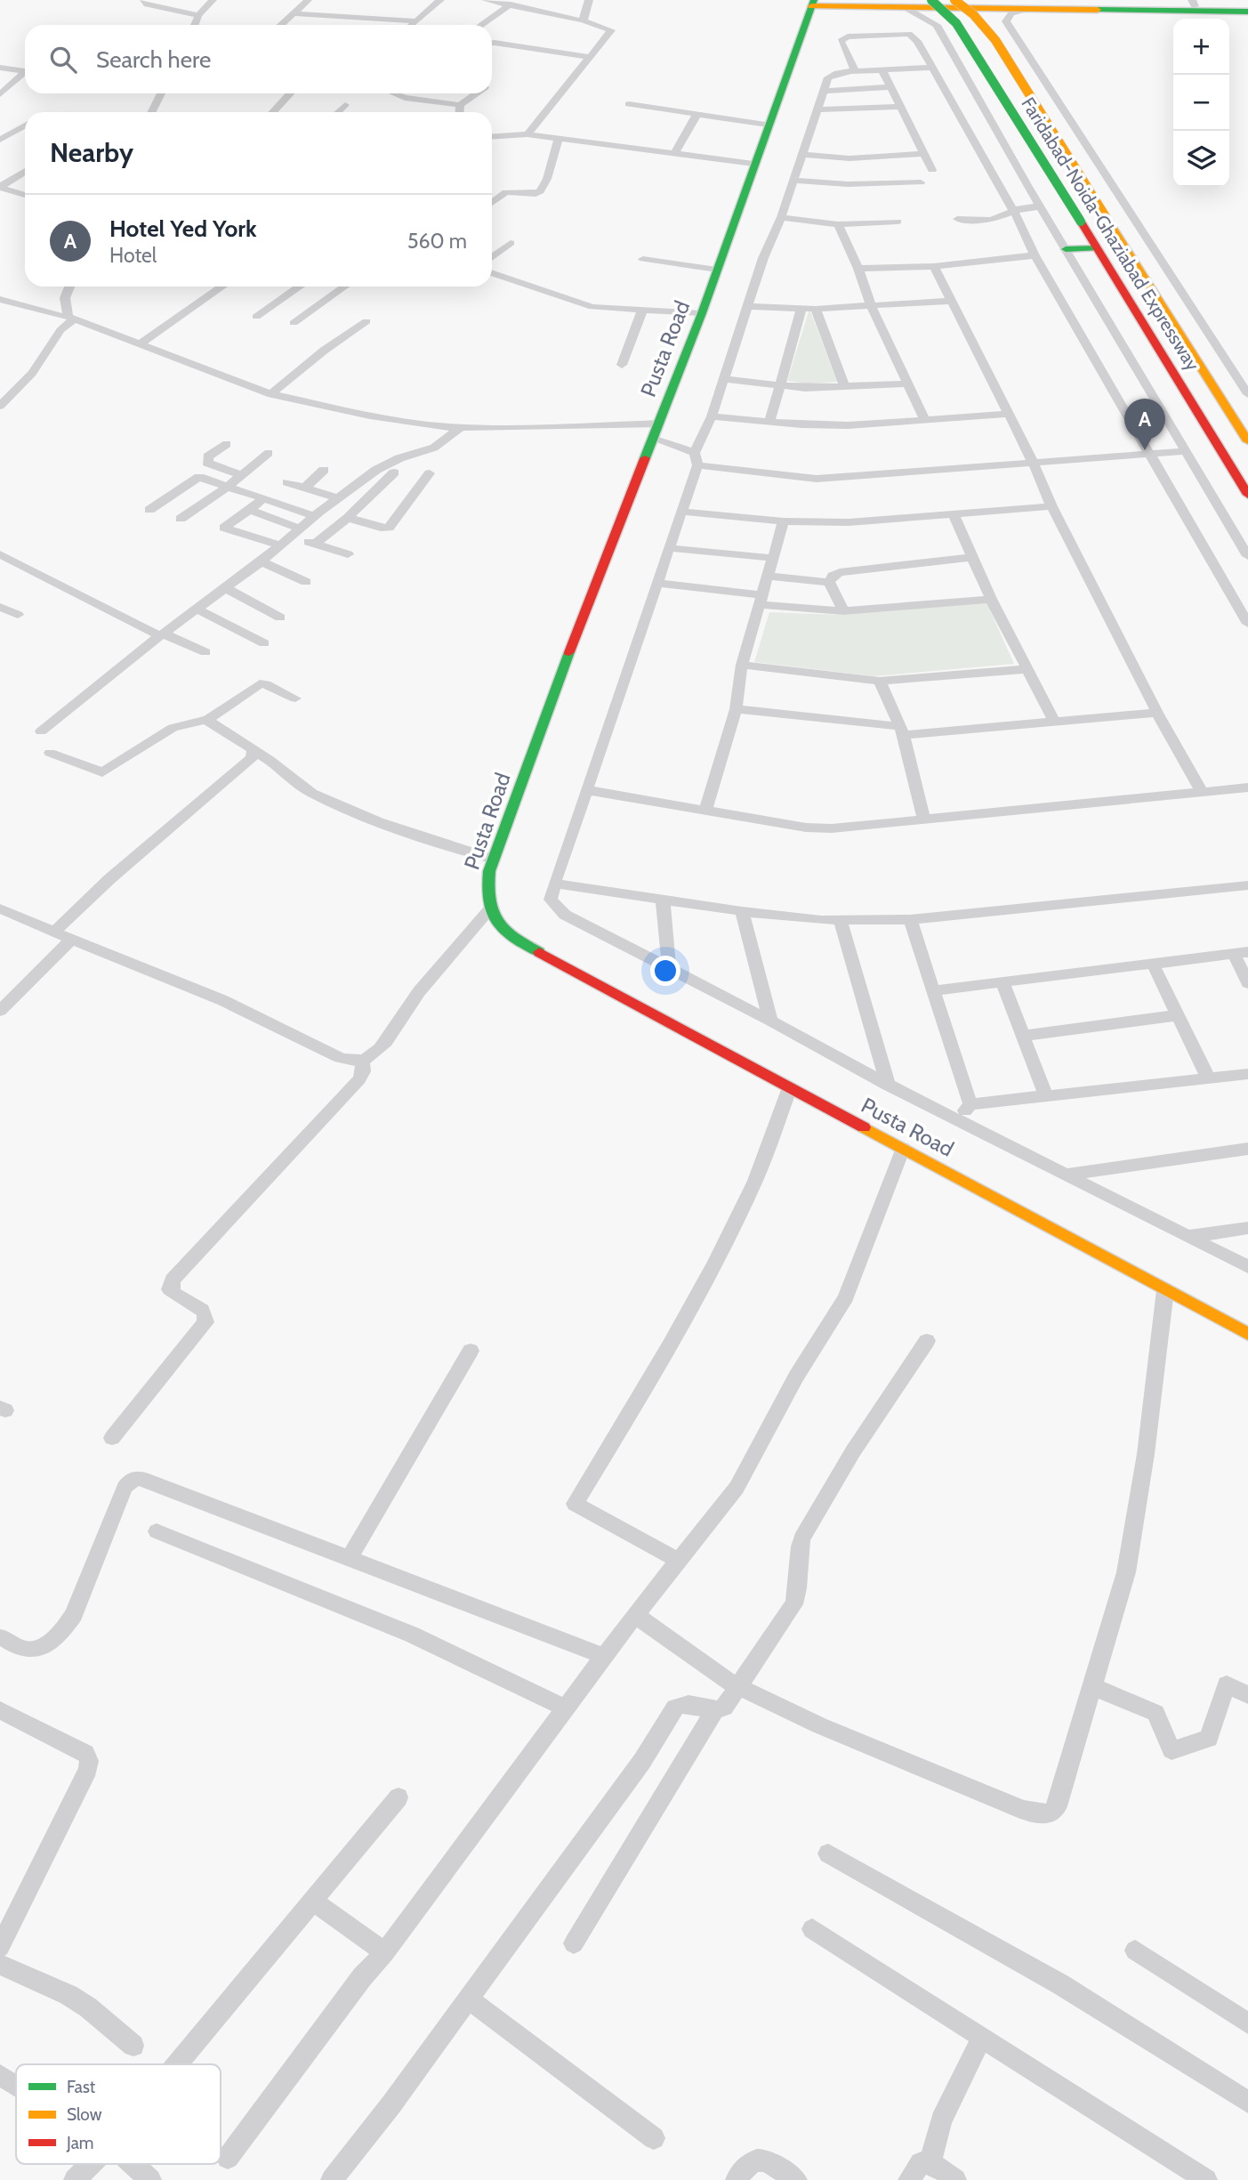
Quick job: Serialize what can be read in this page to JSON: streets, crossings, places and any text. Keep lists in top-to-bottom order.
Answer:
{
  "streets": {
    "street": ["Faridabad-Noida-Ghaziabad Expressway", "Pusta Road"]
  },
  "legend": ["Fast", "Slow", "Jam"],
  "page": {
    "map_buttons": ["+", "−"],
    "search": "Search here",
    "heading": "Nearby",
    "list": [
      {
        "mark": "A",
        "name": "Hotel Yed York",
        "note": "Hotel",
        "value": "560 m"
      }
    ],
    "pins": "A"
  }
}
